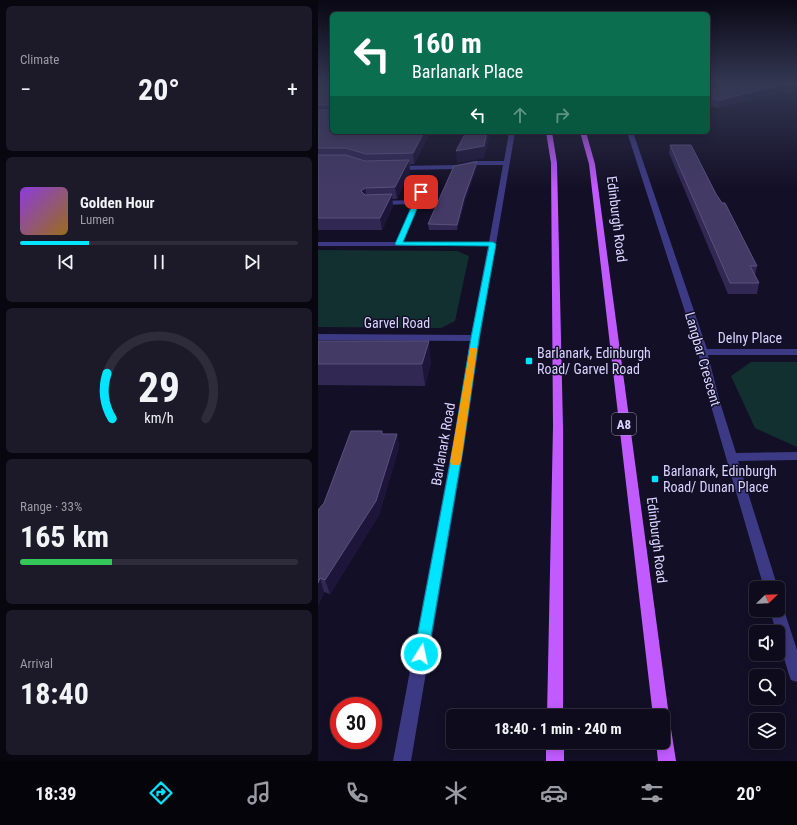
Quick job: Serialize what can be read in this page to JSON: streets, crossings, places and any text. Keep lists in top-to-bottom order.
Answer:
{
  "streets": {
    "main road": ["Edinburgh Road", "A8"],
    "street": [
      "Garvel Road",
      "Delny Place",
      "Langbar Crescent",
      "Barlanark Road"
    ]
  },
  "crossings": [
    ["Garvel Road", "Barlanark Road"],
    ["Delny Place", "Langbar Crescent"]
  ],
  "places": {
    "transit": ["Barlanark, Edinburgh Road/ Garvel Road", "Barlanark, Edinburgh Road/ Dunan Place"]
  },
  "north": "top right",
  "page": {
    "tile": [
      "Climate",
      ["Range · 33%", "165 km"],
      ["Arrival", "18:40"]
    ],
    "turn": ["160 m", "Barlanark Place"],
    "heat": ["−", "20°", "+"],
    "song": ["Golden Hour", "Lumen"],
    "limit": "30",
    "trip": "18:40 · 1 min · 240 m",
    "tabs": ["18:39", "20°"],
    "gauge": ["29", "km/h"]
  }
}
